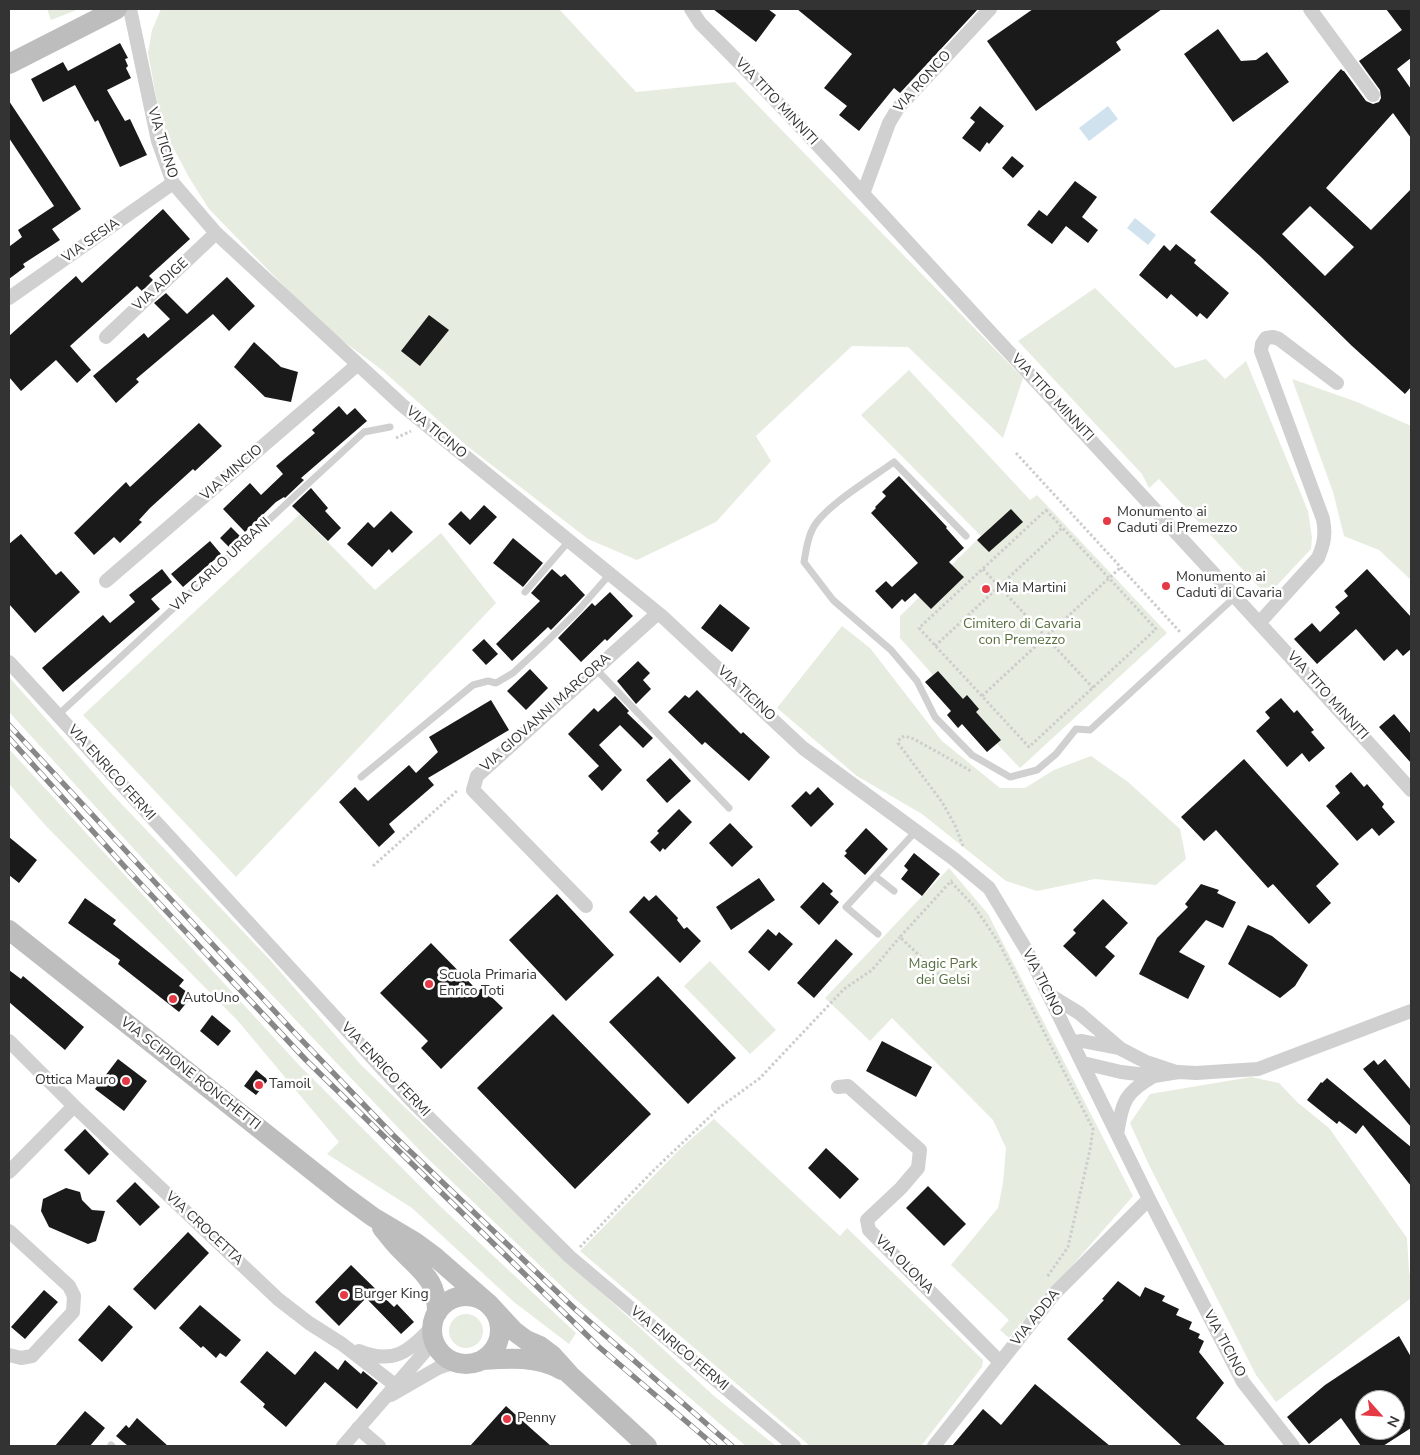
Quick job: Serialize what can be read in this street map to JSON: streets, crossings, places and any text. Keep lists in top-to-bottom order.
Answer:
{
  "streets": {
    "main road": ["VIA SCIPIONE RONCHETTI"],
    "street": [
      "VIA RONCO",
      "VIA TITO MINNITI",
      "VIA TICINO",
      "VIA SESIA",
      "VIA ADIGE",
      "VIA MINCIO",
      "VIA GIOVANNI MARCORA",
      "VIA ENRICO FERMI",
      "VIA CROCETTA",
      "VIA OLONA",
      "VIA ADDA"
    ],
    "lane": ["VIA CARLO URBANI"]
  },
  "crossings": [
    ["VIA RONCO", "VIA TITO MINNITI"],
    ["VIA TICINO", "VIA SESIA"],
    ["VIA TICINO", "VIA ADIGE"],
    ["VIA TICINO", "VIA MINCIO"],
    ["VIA TICINO", "VIA GIOVANNI MARCORA"],
    ["VIA TICINO", "VIA ADDA"],
    ["VIA CARLO URBANI", "VIA ENRICO FERMI"],
    ["VIA SCIPIONE RONCHETTI", "VIA CROCETTA"],
    ["VIA OLONA", "VIA ADDA"]
  ],
  "parks": ["Cimitero di Cavaria con Premezzo", "Magic Park dei Gelsi"],
  "places": [
    "Monumento ai Caduti di Premezzo",
    "Monumento ai Caduti di Cavaria",
    "Mia Martini",
    "Scuola Primaria Enrico Toti",
    "AutoUno",
    "Ottica Mauro",
    "Tamoil",
    "Burger King",
    "Penny"
  ],
  "north": "bottom right"
}
